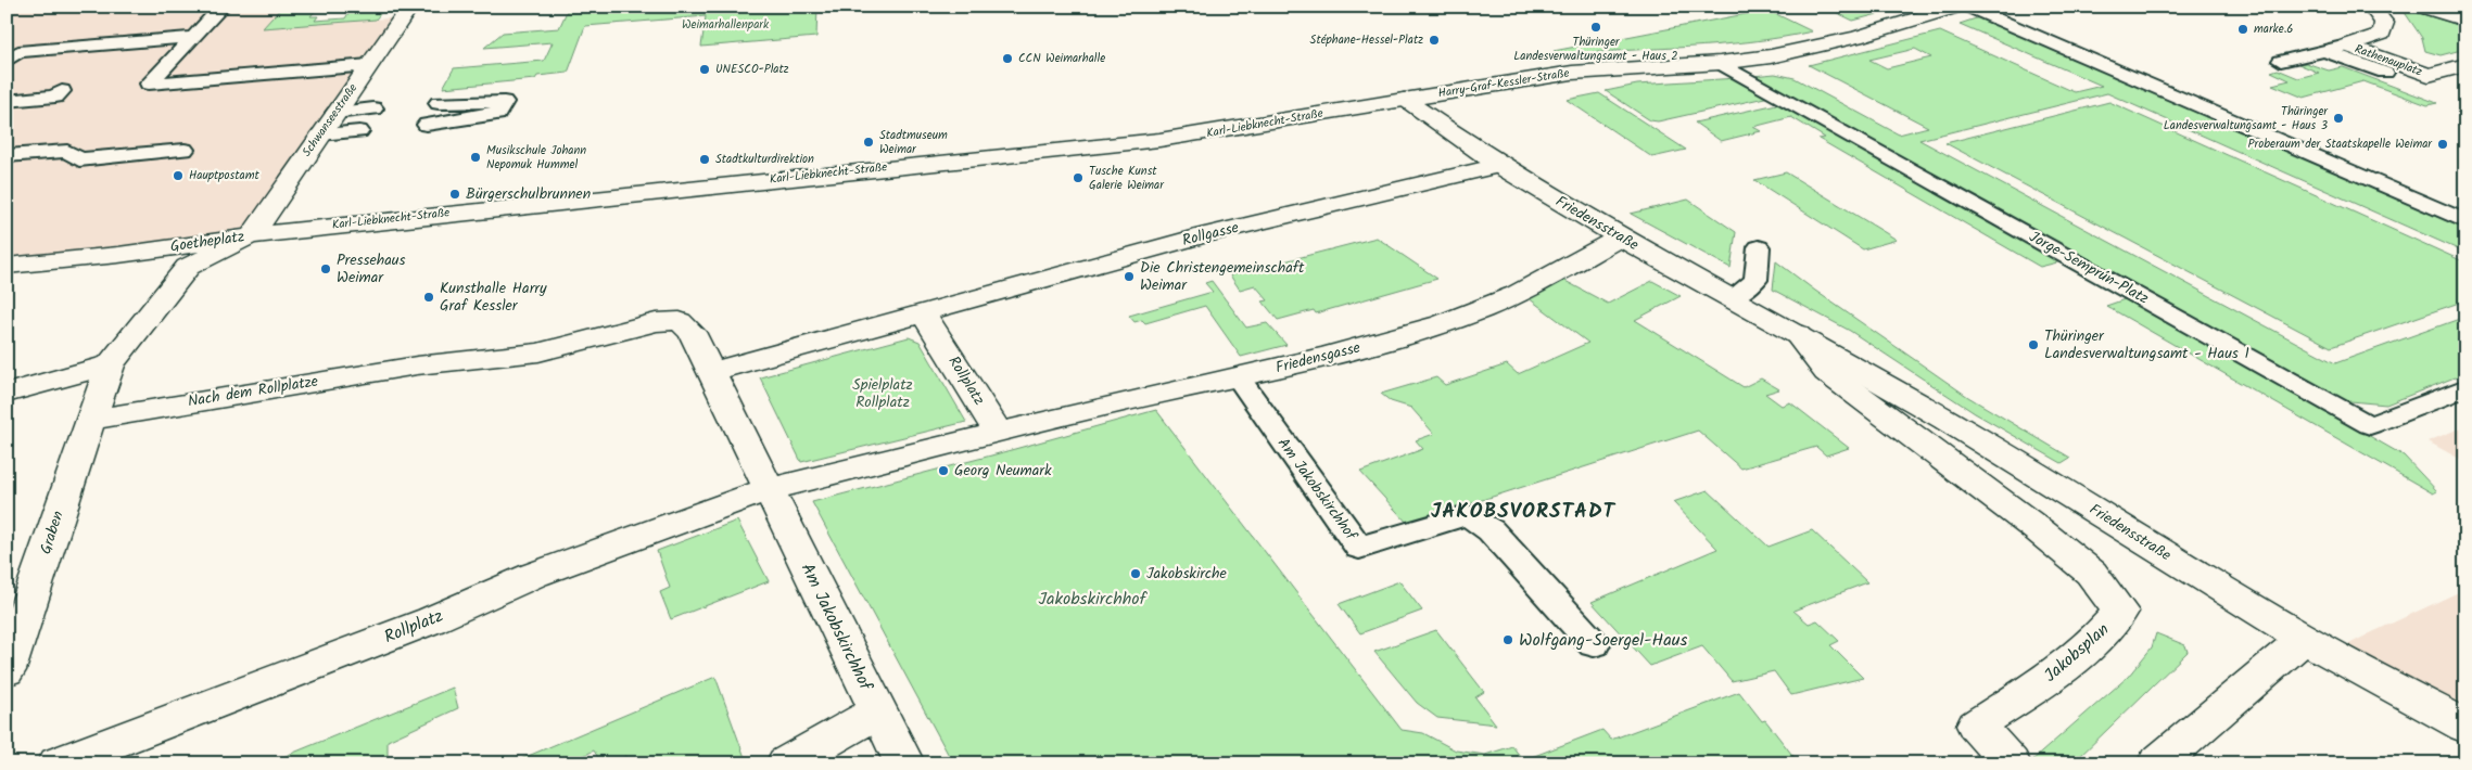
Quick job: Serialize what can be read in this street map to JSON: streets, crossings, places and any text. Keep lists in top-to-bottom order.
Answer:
{
  "streets": {
    "street": [
      "Rathenauplatz",
      "Harry-Graf-Kessler-Straße",
      "Schwanseestraße",
      "Karl-Liebknecht-Straße",
      "Friedensstraße",
      "Rollgasse",
      "Goetheplatz",
      "Friedensgasse",
      "Rollplatz",
      "Nach dem Rollplatze",
      "Am Jakobskirchhof",
      "Graben",
      "Jakobsplan"
    ],
    "lane": ["Jorge-Semprún-Platz"]
  },
  "crossings": [
    ["Harry-Graf-Kessler-Straße", "Karl-Liebknecht-Straße"],
    ["Harry-Graf-Kessler-Straße", "Friedensstraße"],
    ["Harry-Graf-Kessler-Straße", "Jorge-Semprún-Platz"],
    ["Schwanseestraße", "Karl-Liebknecht-Straße"],
    ["Schwanseestraße", "Goetheplatz"],
    ["Karl-Liebknecht-Straße", "Friedensstraße"],
    ["Karl-Liebknecht-Straße", "Goetheplatz"],
    ["Friedensstraße", "Rollgasse"],
    ["Friedensstraße", "Friedensgasse"],
    ["Friedensstraße", "Jakobsplan"],
    ["Rollgasse", "Rollplatz"],
    ["Goetheplatz", "Nach dem Rollplatze"],
    ["Goetheplatz", "Graben"],
    ["Friedensgasse", "Rollplatz"],
    ["Friedensgasse", "Am Jakobskirchhof"],
    ["Rollplatz", "Am Jakobskirchhof"],
    ["Nach dem Rollplatze", "Graben"]
  ],
  "districts": ["JAKOBSVORSTADT"],
  "parks": ["Weimarhallenpark", "Spielplatz Rollplatz", "Jakobskirchhof"],
  "places": [
    "Thüringer Landesverwaltungsamt - Haus 2",
    "marke.6",
    "Stéphane-Hessel-Platz",
    "CCN Weimarhalle",
    "UNESCO-Platz",
    "Thüringer Landesverwaltungsamt - Haus 3",
    "Stadtmuseum Weimar",
    "Proberaum der Staatskapelle Weimar",
    "Musikschule Johann Nepomuk Hummel",
    "Stadtkulturdirektion",
    "Hauptpostamt",
    "Tusche Kunst Galerie Weimar",
    "Bürgerschulbrunnen",
    "Pressehaus Weimar",
    "Die Christengemeinschaft Weimar",
    "Kunsthalle Harry Graf Kessler",
    "Thüringer Landesverwaltungsamt - Haus 1",
    "Georg Neumark",
    "Jakobskirche",
    "Wolfgang-Soergel-Haus"
  ]
}
